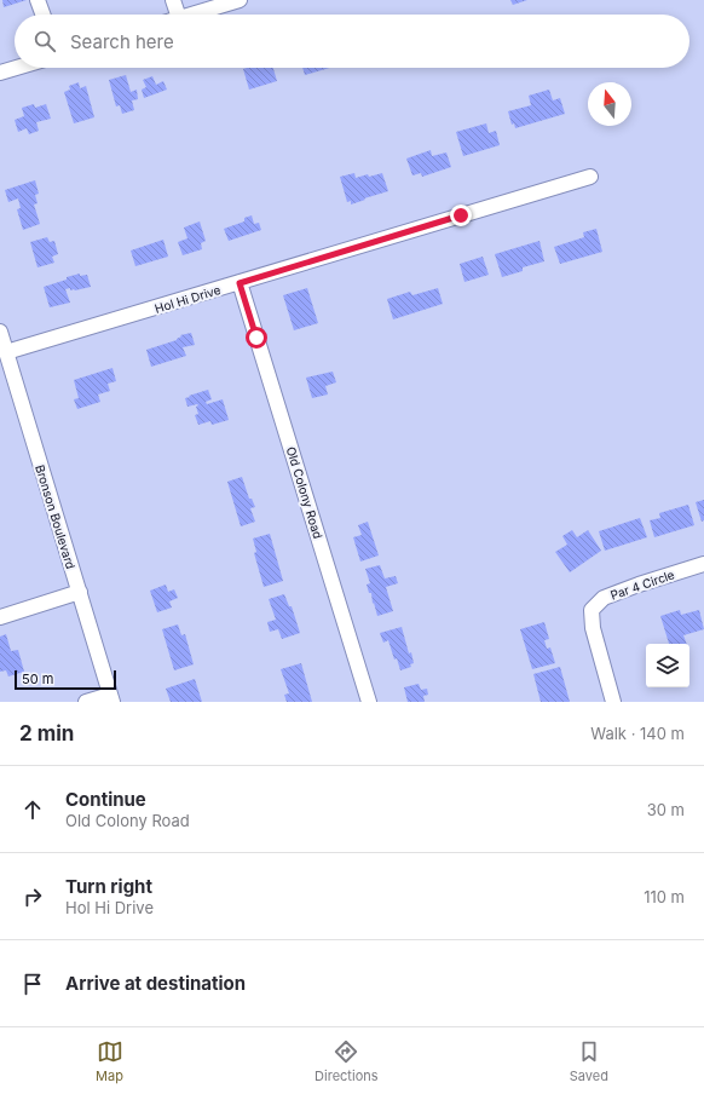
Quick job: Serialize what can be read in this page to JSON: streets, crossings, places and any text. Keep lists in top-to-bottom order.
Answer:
{
  "streets": {
    "street": [
      "Hol Hi Drive",
      "Old Colony Road",
      "Bronson Boulevard",
      "Par 4 Circle"
    ]
  },
  "crossings": [
    ["Hol Hi Drive", "Old Colony Road"],
    ["Hol Hi Drive", "Bronson Boulevard"]
  ],
  "scale_bar": "50 m",
  "north": "top",
  "page": {
    "search": "Search here",
    "scale": "50 m",
    "heading": ["2 min", "Walk · 140 m"],
    "list": [
      ["Continue", "Old Colony Road", "30 m"],
      ["Turn right", "Hol Hi Drive", "110 m"],
      "Arrive at destination"
    ],
    "nav": ["Map", "Directions", "Saved"]
  }
}
